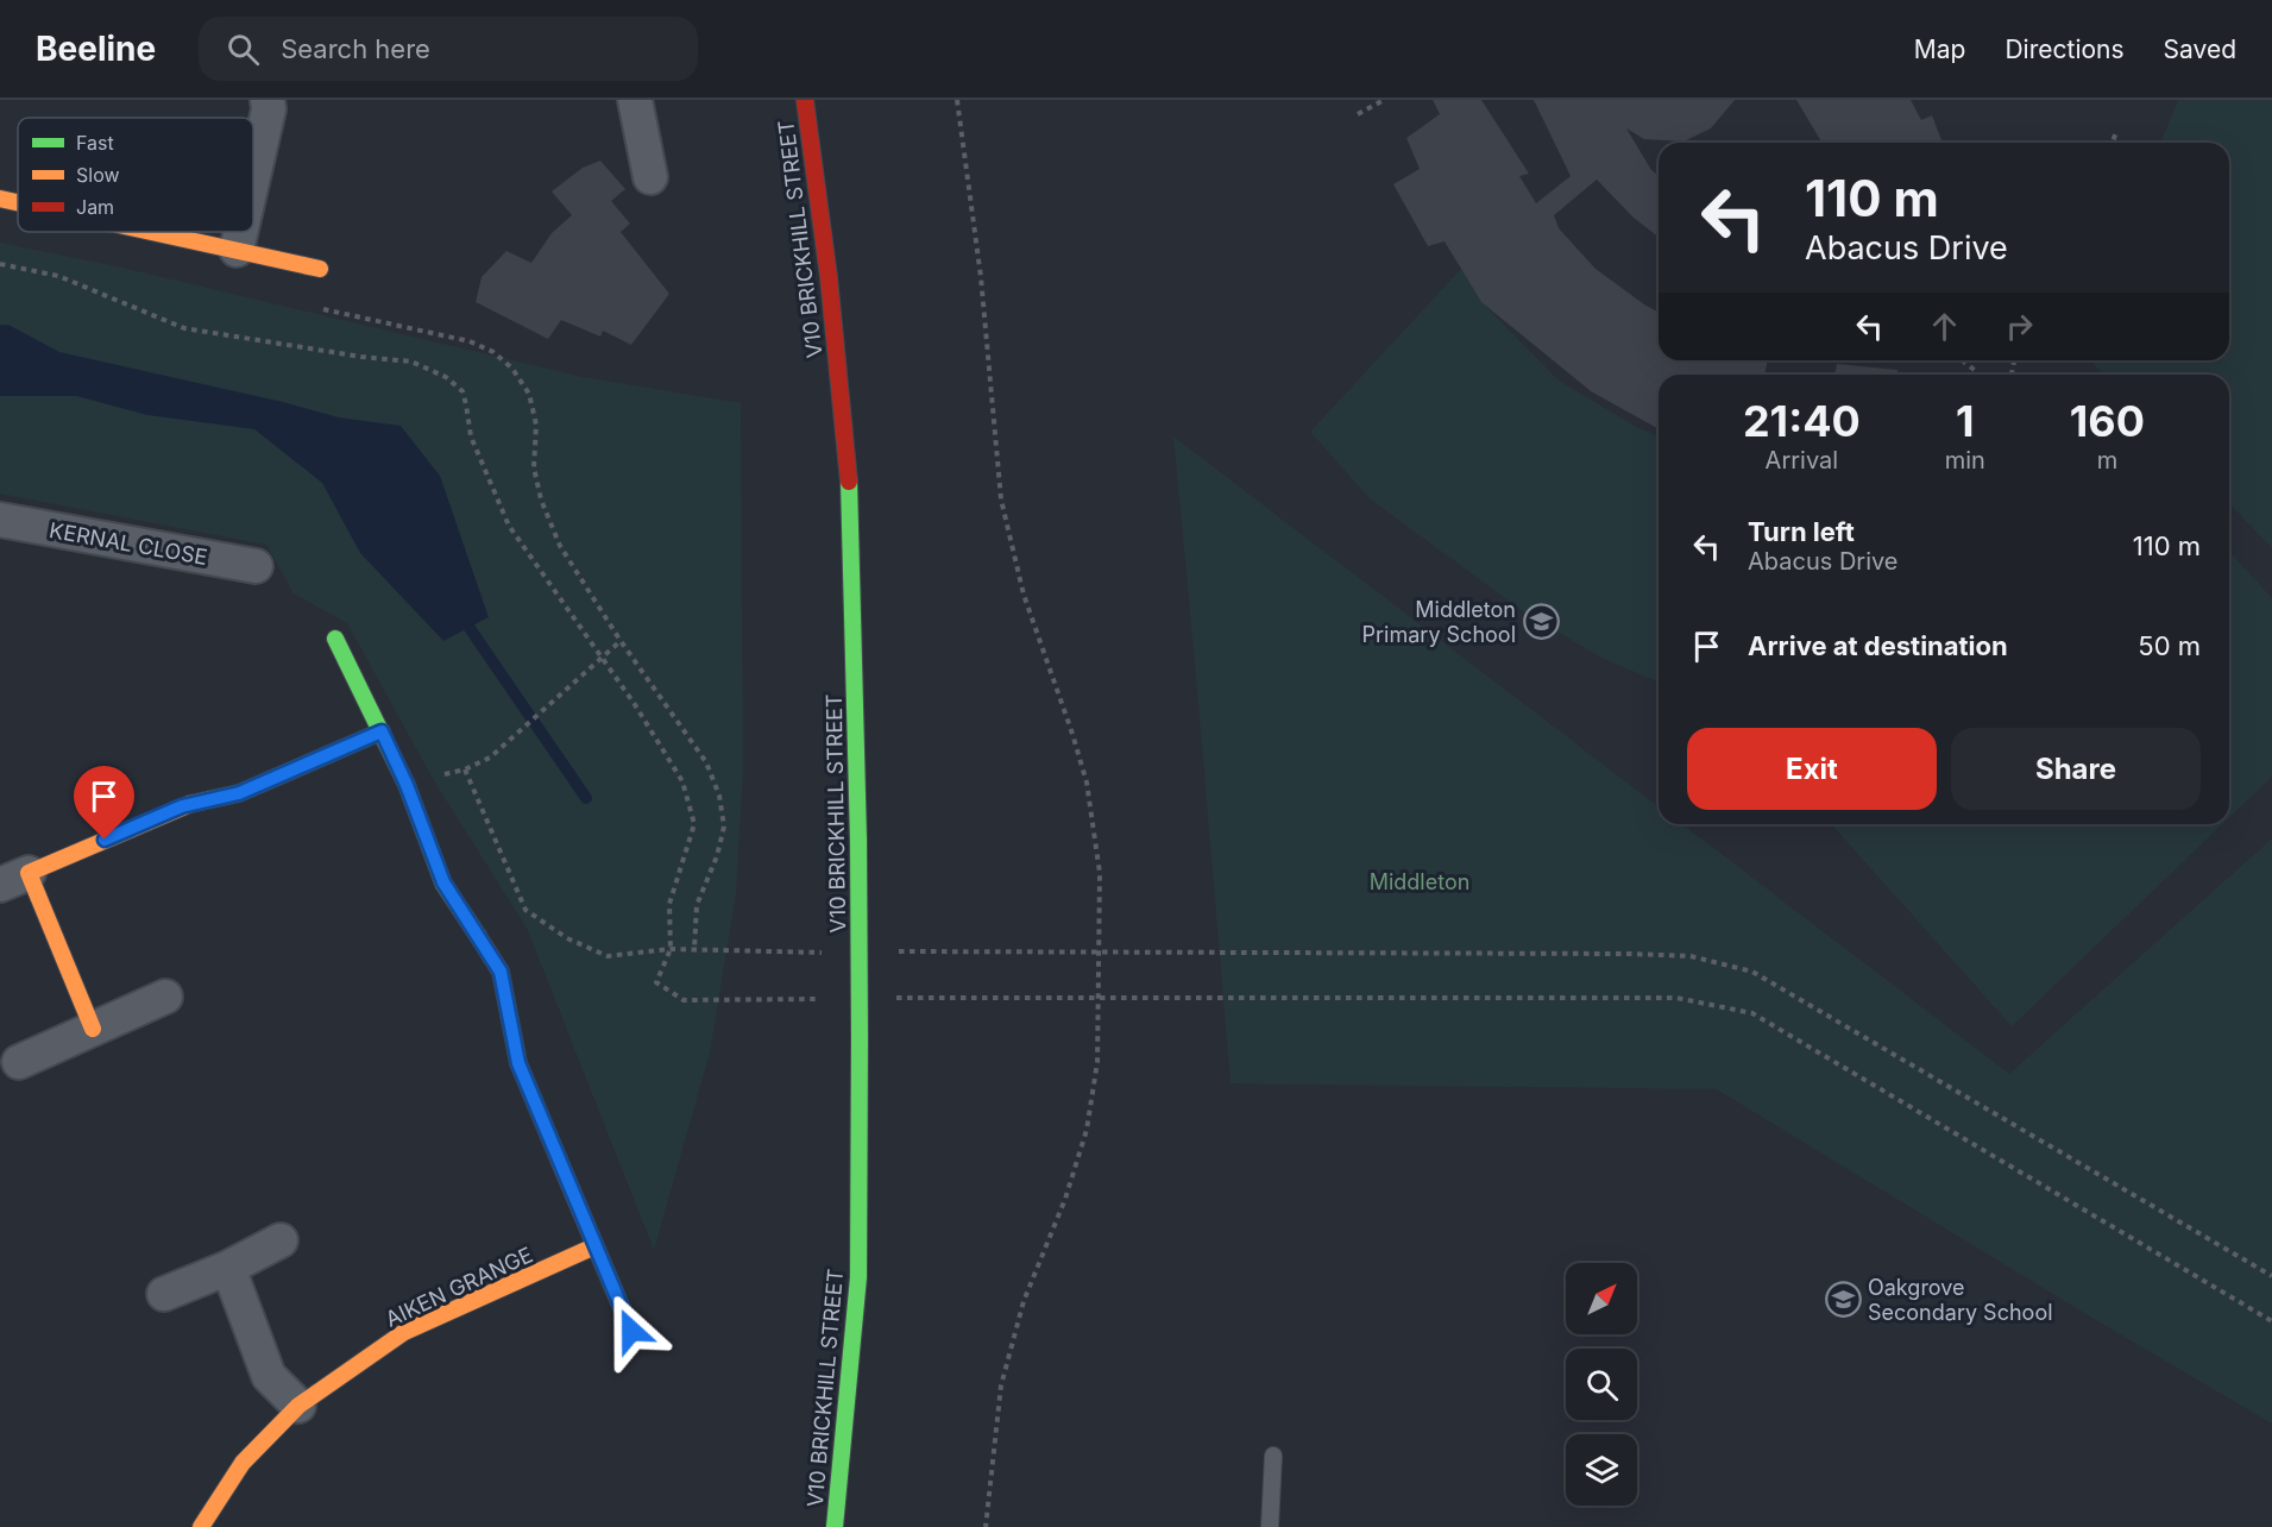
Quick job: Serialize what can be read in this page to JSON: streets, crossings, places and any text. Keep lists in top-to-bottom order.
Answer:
{
  "streets": {
    "street": ["V10 BRICKHILL STREET", "KERNAL CLOSE", "AIKEN GRANGE"]
  },
  "parks": ["Middleton"],
  "places": {
    "school or university": ["Middleton Primary School", "Oakgrove Secondary School"]
  },
  "legend": ["Fast", "Slow", "Jam"],
  "north": "top right",
  "page": {
    "header": "Beeline",
    "search": "Search here",
    "nav": ["Map", "Directions", "Saved"],
    "turn": ["110 m", "Abacus Drive"],
    "eta": [
      "21:40",
      "Arrival",
      "1",
      "min",
      "160",
      "m"
    ],
    "list": [
      {
        "name": "Turn left",
        "note": "Abacus Drive",
        "value": "110 m"
      },
      {
        "name": "Arrive at destination",
        "value": "50 m"
      }
    ],
    "buttons": ["Exit", "Share"]
  }
}
